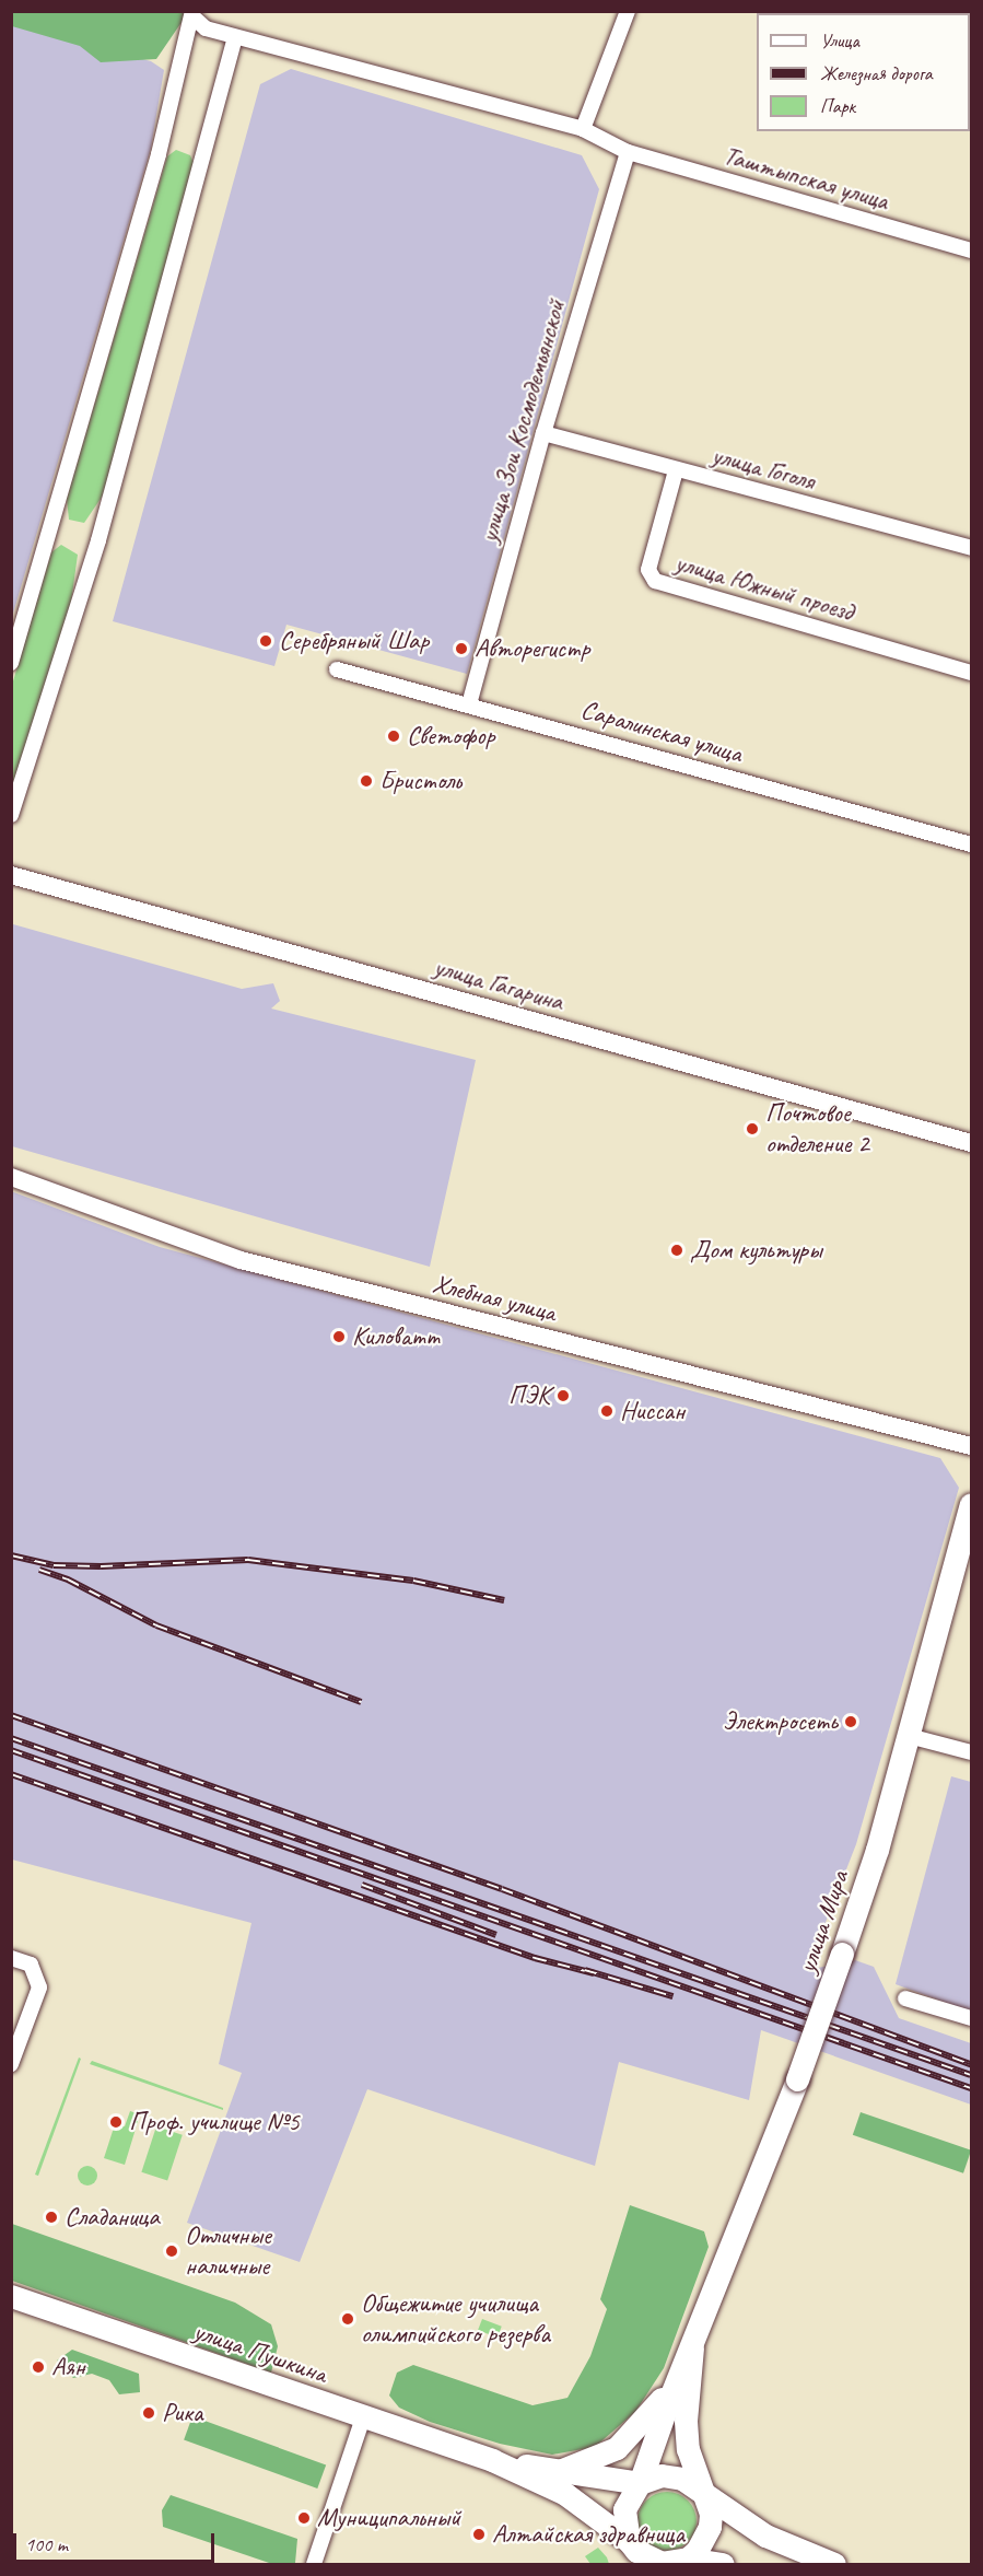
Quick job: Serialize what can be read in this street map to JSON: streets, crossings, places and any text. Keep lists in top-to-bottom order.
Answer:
{
  "streets": {
    "main road": ["улица Мира", "улица Пушкина"],
    "street": [
      "Таштыпская улица",
      "улица Зои Космодемьянской",
      "улица Гоголя",
      "улица Южный проезд",
      "Саралинская улица",
      "улица Гагарина",
      "Хлебная улица"
    ]
  },
  "crossings": [
    ["Таштыпская улица", "улица Зои Космодемьянской"],
    ["улица Зои Космодемьянской", "улица Гоголя"],
    ["улица Зои Космодемьянской", "Саралинская улица"],
    ["улица Гоголя", "улица Южный проезд"]
  ],
  "places": [
    "Серебряный Шар",
    "Авторегистр",
    "Светофор",
    "Бристоль",
    "Почтовое отделение 2",
    "Дом культуры",
    "Киловатт",
    "ПЭК",
    "Ниссан",
    "Электросеть",
    "Проф. училище №5",
    "Сладаница",
    "Отличные наличные",
    "Общежитие училища олимпийского резерва",
    "Аян",
    "Рика",
    "Муниципальный",
    "Алтайская здравница"
  ],
  "legend": ["Улица", "Железная дорога", "Парк"],
  "scale_bar": "100 m"
}
